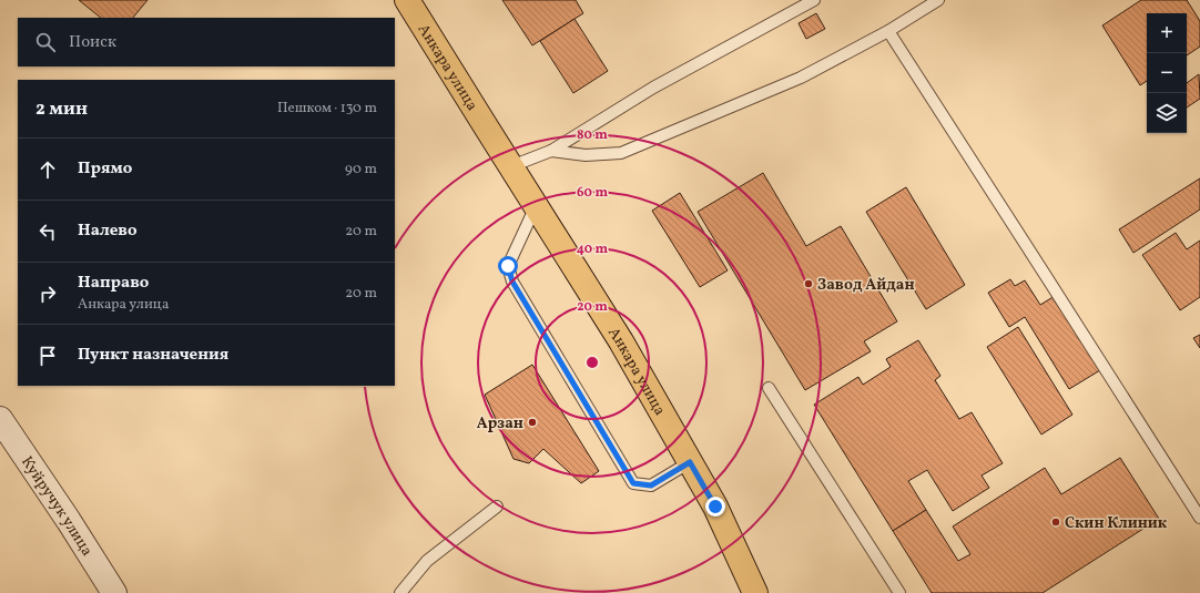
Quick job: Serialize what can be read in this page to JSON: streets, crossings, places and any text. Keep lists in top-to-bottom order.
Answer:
{
  "streets": {
    "main road": ["Анкара улица"],
    "street": ["Куйручук улица"]
  },
  "places": ["Завод Айдан", "Арзан", "Скин Клиник"],
  "page": {
    "map_buttons": ["+", "−"],
    "search": "Поиск",
    "heading": ["2 мин", "Пешком · 130 m"],
    "list": [
      ["Прямо", "90 m"],
      ["Налево", "20 m"],
      ["Направо", "Анкара улица", "20 m"],
      "Пункт назначения"
    ]
  },
  "rings": [
    "80 m",
    "60 m",
    "40 m",
    "20 m"
  ]
}
